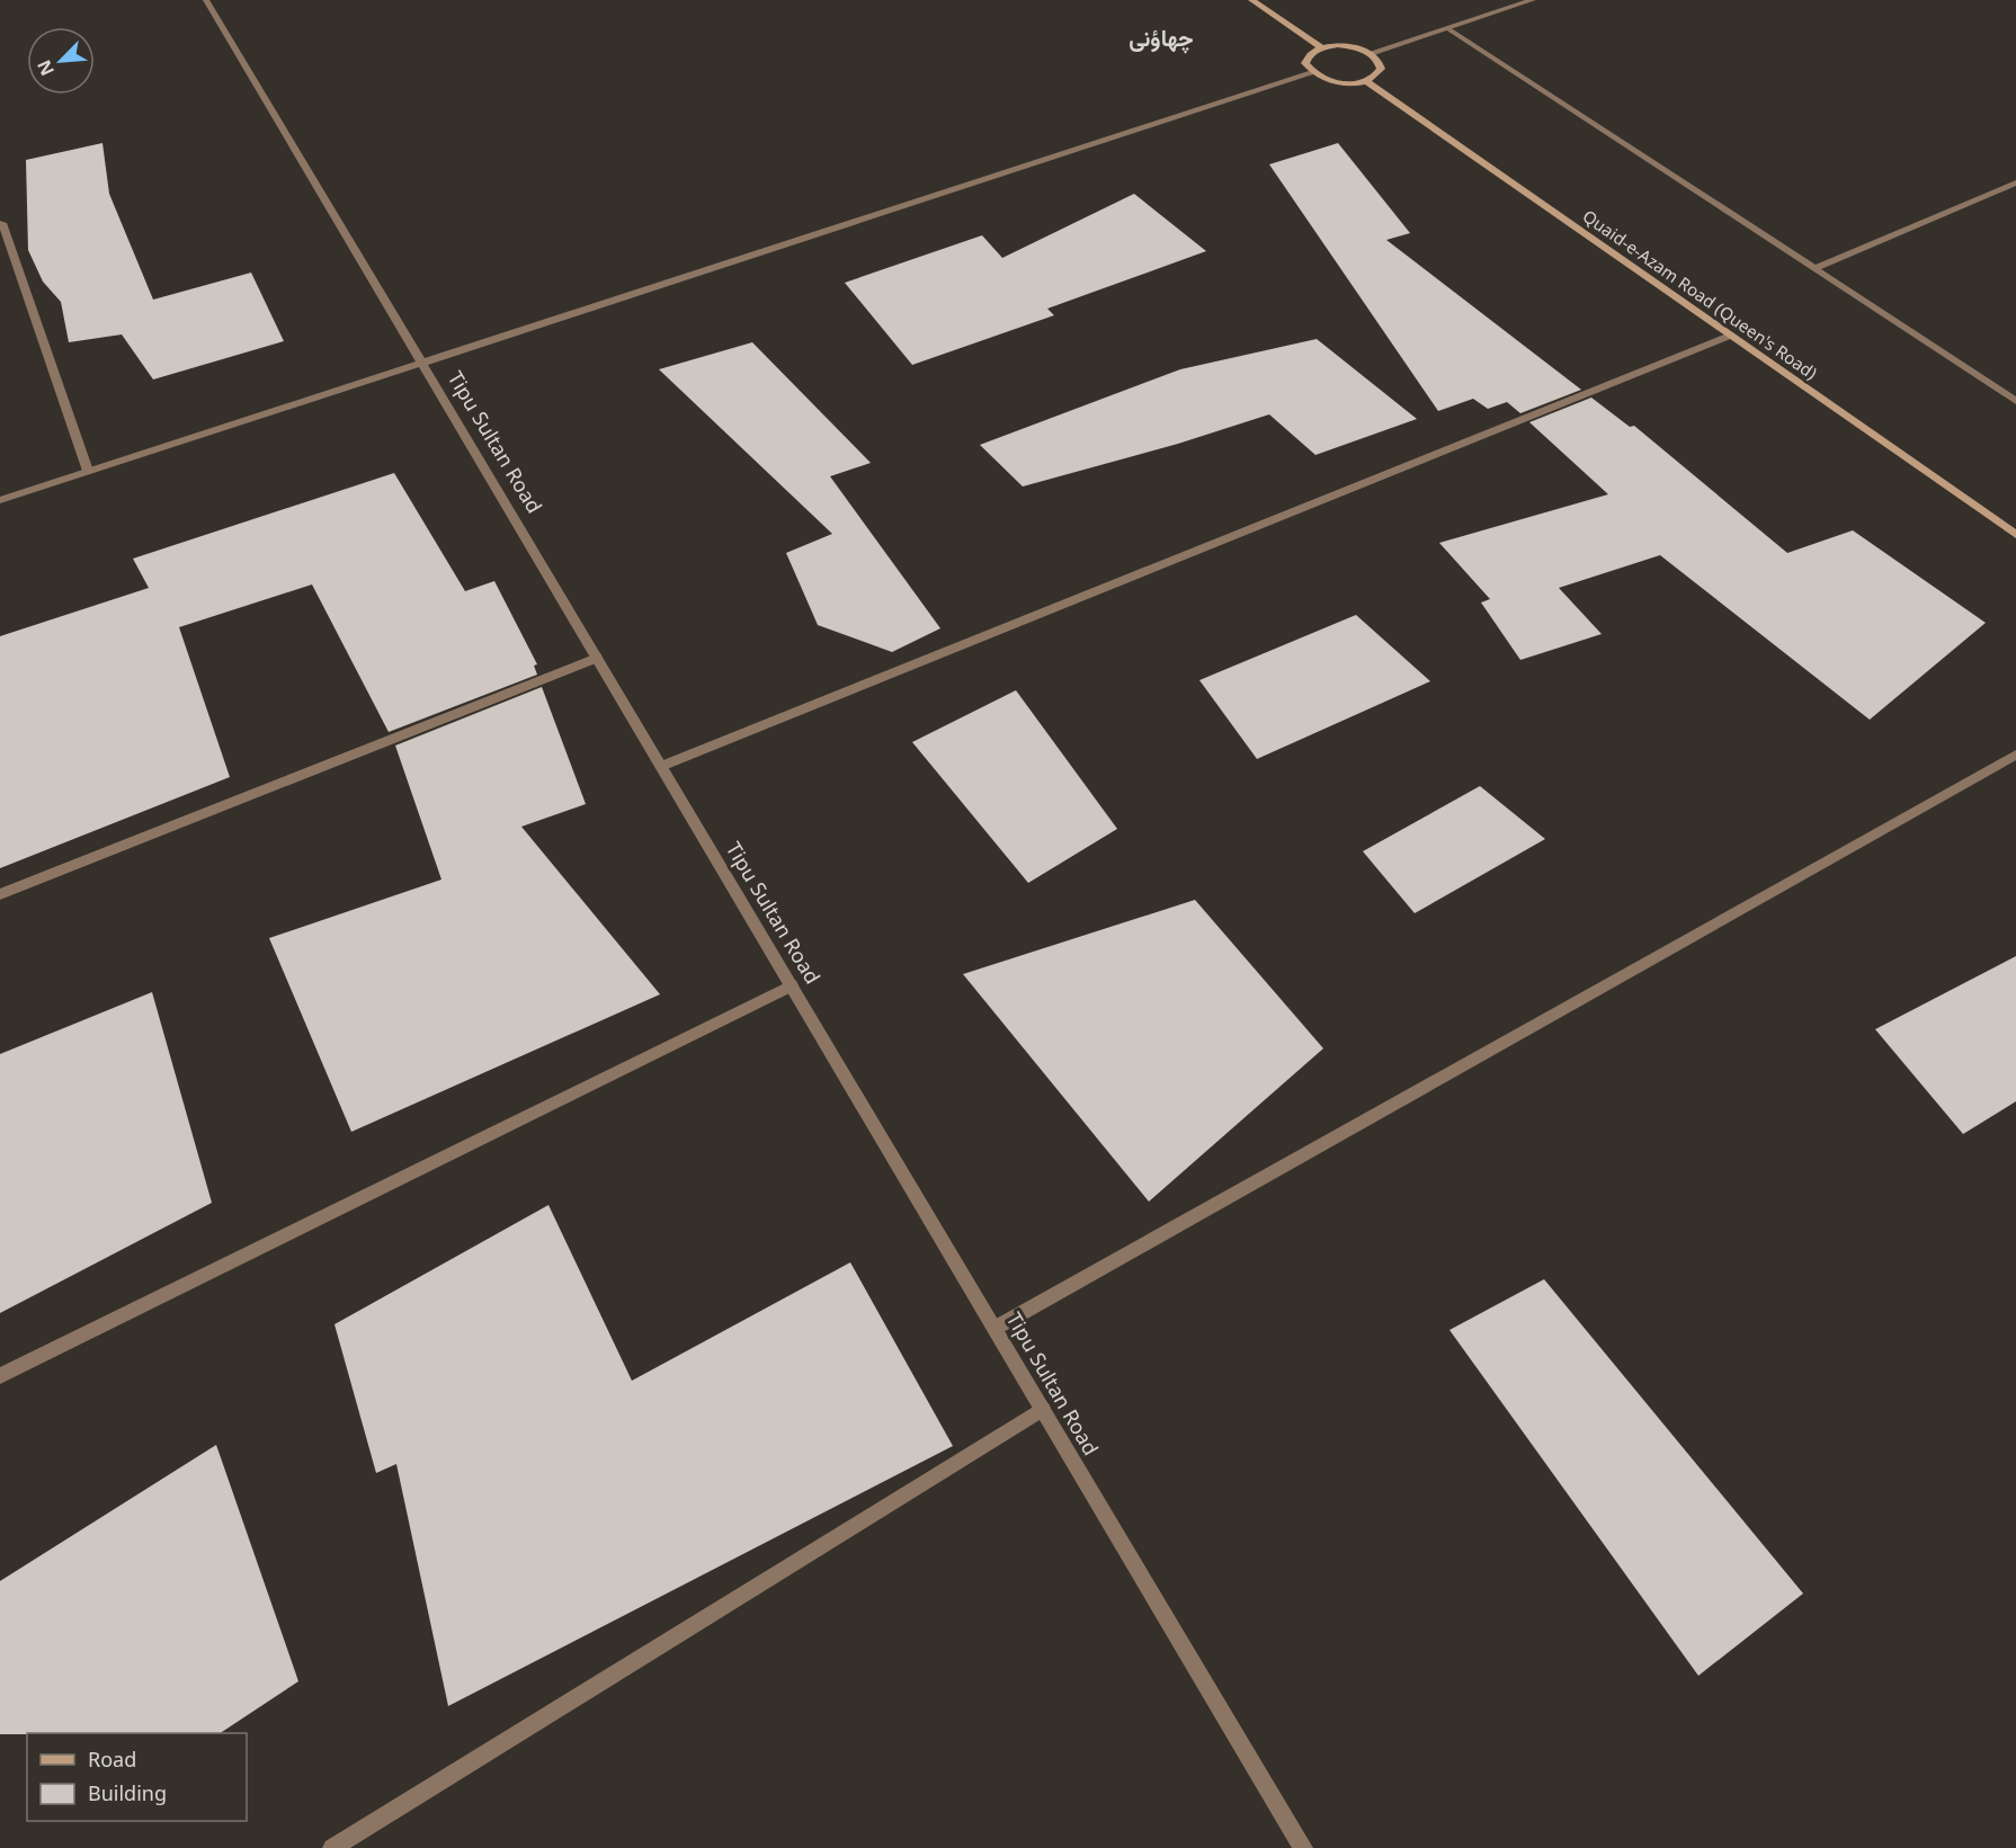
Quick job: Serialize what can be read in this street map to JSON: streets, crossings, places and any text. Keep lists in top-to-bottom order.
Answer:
{
  "streets": {
    "main road": ["Quaid-e-Azam Road (Queen's Road)"],
    "street": ["Tipu Sultan Road"]
  },
  "districts": ["چھاؤنی"],
  "legend": ["Road", "Building"],
  "north": "bottom left"
}
